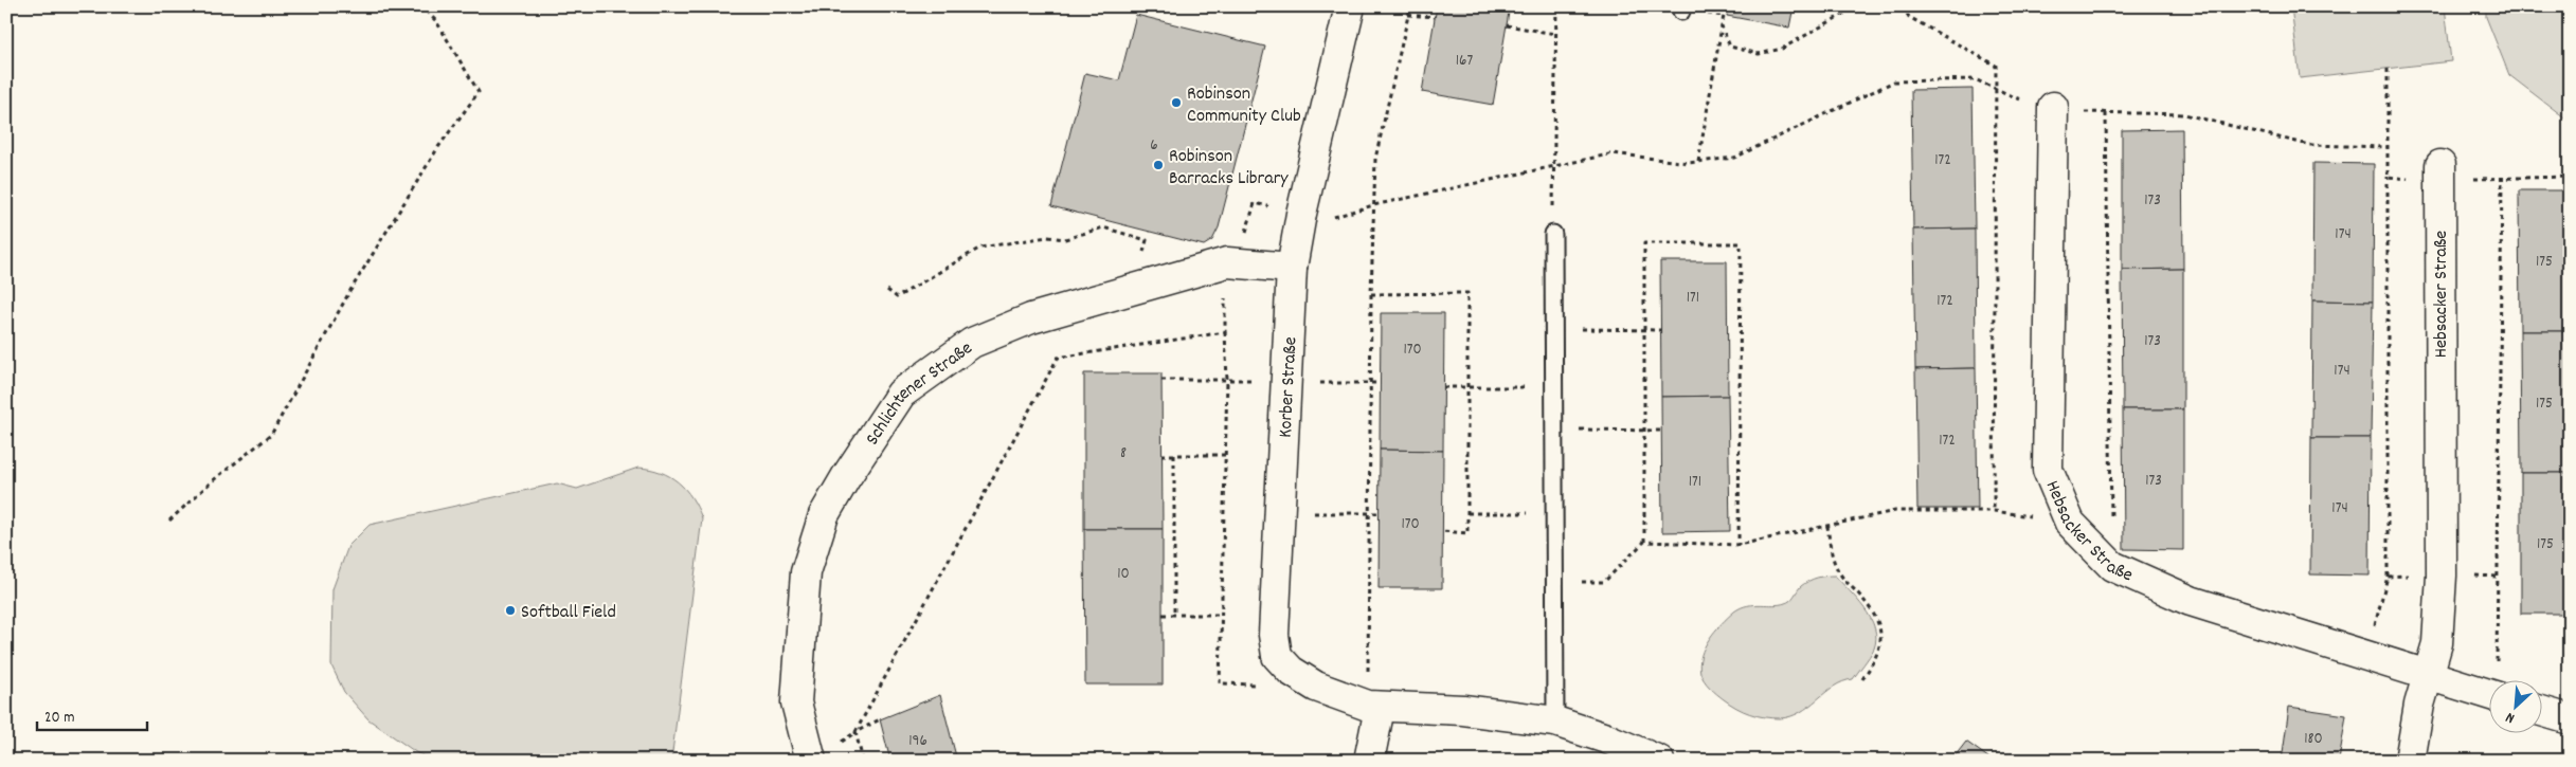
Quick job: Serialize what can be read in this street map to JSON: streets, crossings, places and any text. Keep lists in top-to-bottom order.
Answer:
{
  "streets": {
    "street": ["Hebsacker Straße", "Korber Straße", "Schlichtener Straße"]
  },
  "crossings": [
    ["Korber Straße", "Schlichtener Straße"]
  ],
  "places": ["Robinson Community Club", "Robinson Barracks Library", "Softball Field"],
  "house_numbers": [
    "167",
    "6",
    "172",
    "173",
    "174",
    "175",
    "171",
    "172",
    "173",
    "170",
    "174",
    "175",
    "172",
    "8",
    "173",
    "171",
    "174",
    "170",
    "175",
    "10",
    "180",
    "196"
  ],
  "scale_bar": "20 m",
  "north": "bottom left"
}
